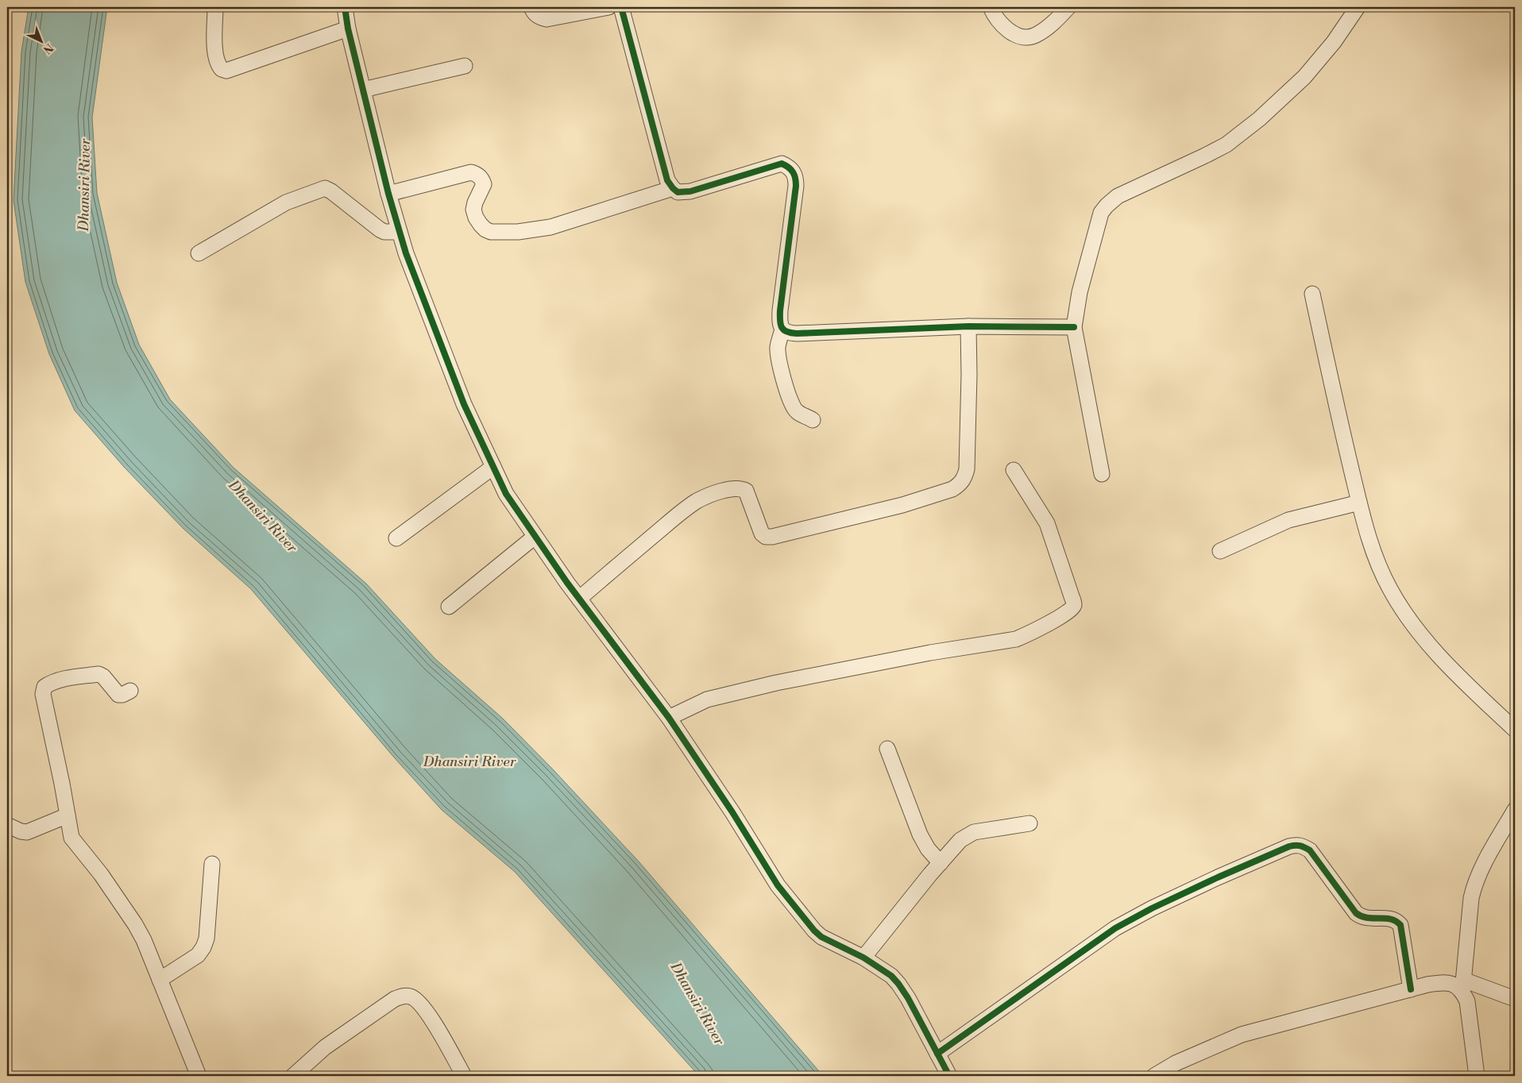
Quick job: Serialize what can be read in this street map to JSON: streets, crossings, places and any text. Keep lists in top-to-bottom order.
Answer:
{
  "water": ["Dhansiri River"],
  "north": "bottom right"
}
